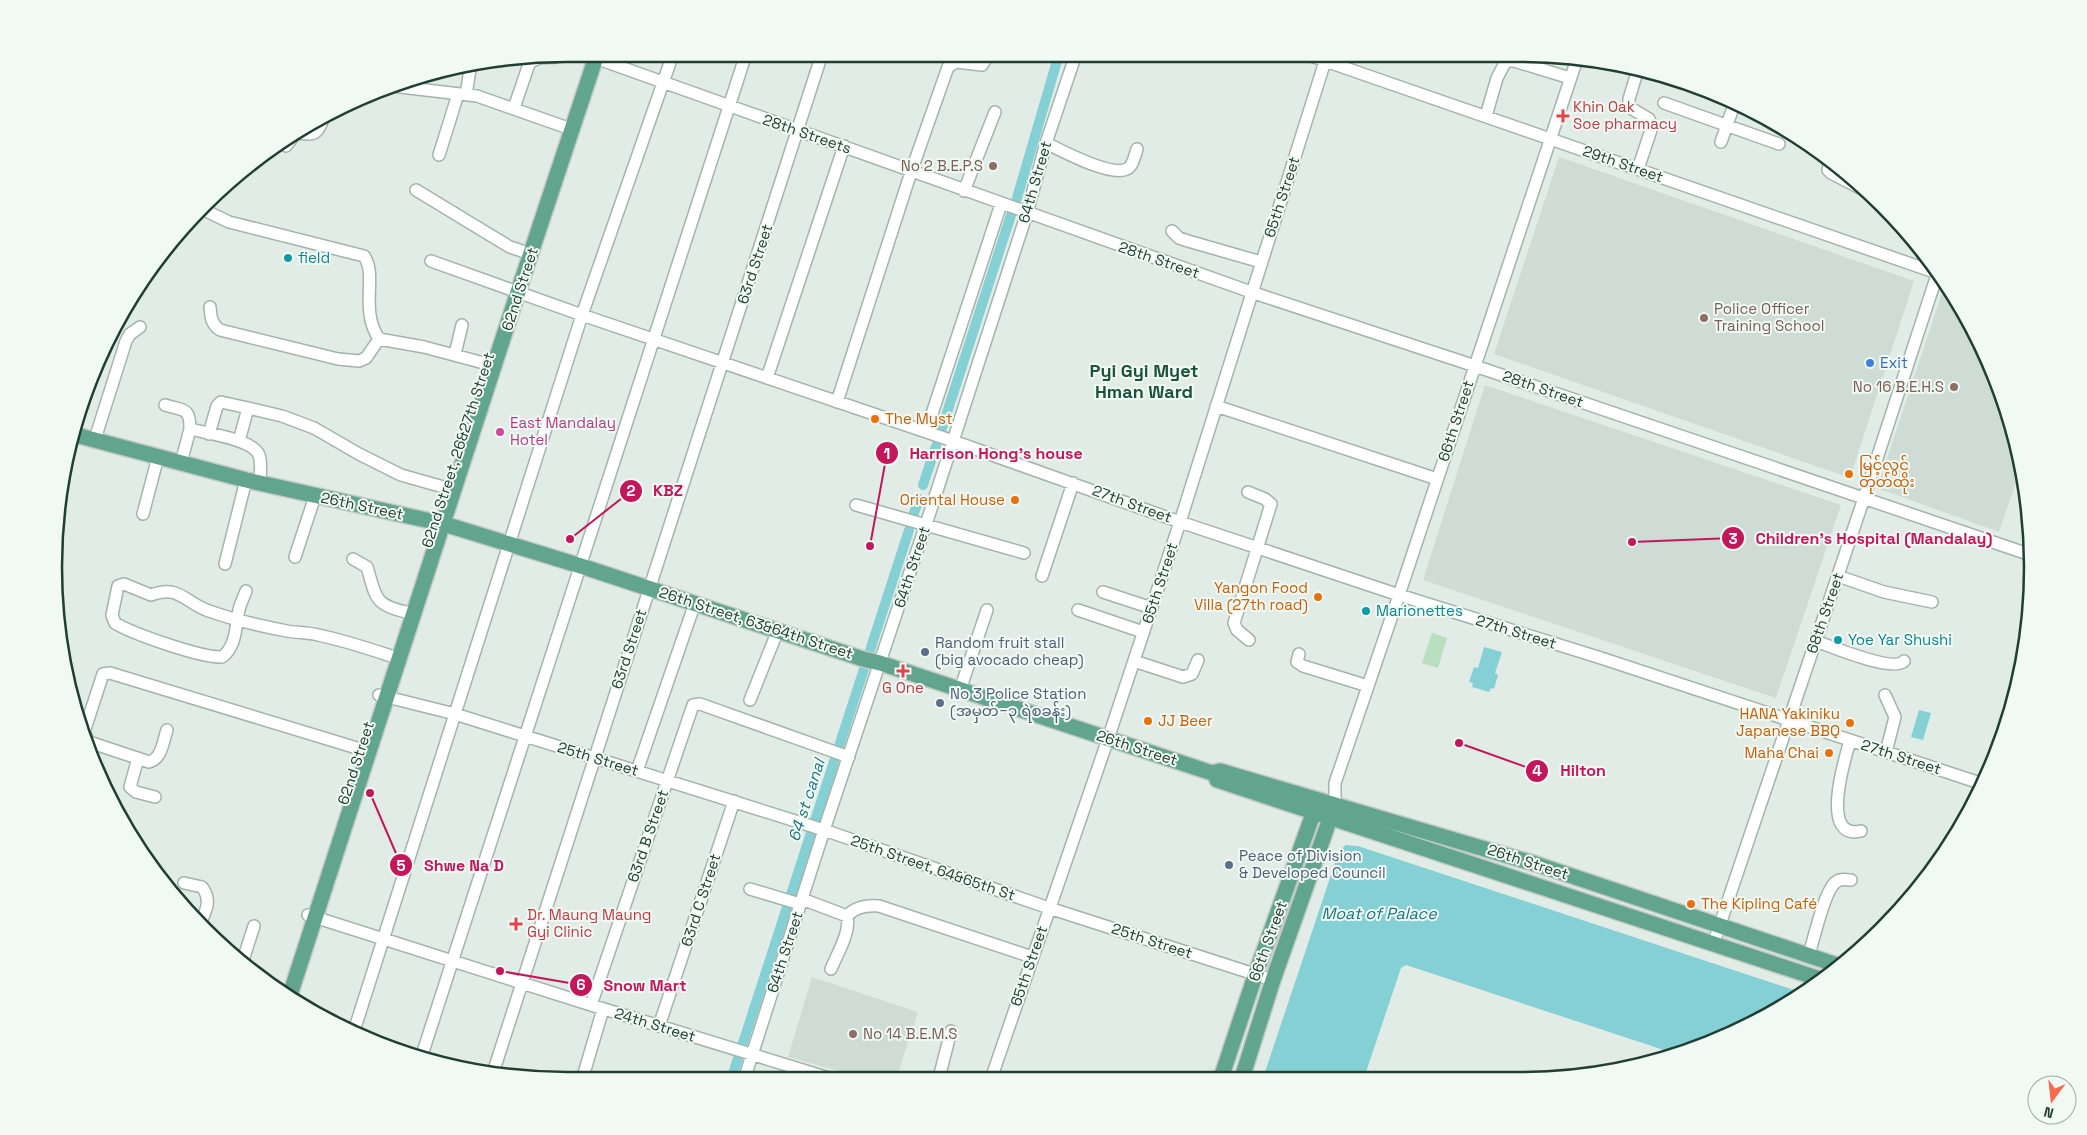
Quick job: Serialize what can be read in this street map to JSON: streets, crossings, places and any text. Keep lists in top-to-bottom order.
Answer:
{
  "streets": {
    "main road": [
      "62nd Street",
      "66th Street",
      "62nd Street, 26&27th Street",
      "26th Street",
      "26th Street, 63&64th Street"
    ],
    "street": [
      "28th Streets",
      "29th Street",
      "64th Street",
      "65th Street",
      "28th Street",
      "63rd Street",
      "27th Street",
      "68th Street",
      "25th Street",
      "63rd B Street",
      "25th Street, 64&65th St",
      "63rd C Street",
      "24th Street"
    ]
  },
  "crossings": [
    ["28th Streets", "64th Street"],
    ["28th Streets", "28th Street"],
    ["28th Streets", "63rd Street"],
    ["29th Street", "66th Street"],
    ["64th Street", "28th Street"],
    ["64th Street", "27th Street"],
    ["64th Street", "26th Street"],
    ["64th Street", "26th Street, 63&64th Street"],
    ["64th Street", "25th Street"],
    ["64th Street", "63rd B Street"],
    ["64th Street", "25th Street, 64&65th St"],
    ["64th Street", "24th Street"],
    ["65th Street", "28th Street"],
    ["65th Street", "27th Street"],
    ["65th Street", "26th Street"],
    ["65th Street", "25th Street"],
    ["65th Street", "25th Street, 64&65th St"],
    ["28th Street", "66th Street"],
    ["28th Street", "68th Street"],
    ["63rd Street", "27th Street"],
    ["63rd Street", "26th Street"],
    ["63rd Street", "26th Street, 63&64th Street"],
    ["63rd Street", "25th Street"],
    ["63rd Street", "24th Street"],
    ["62nd Street", "62nd Street, 26&27th Street"],
    ["62nd Street", "27th Street"],
    ["62nd Street", "26th Street"],
    ["62nd Street", "25th Street"],
    ["62nd Street", "24th Street"],
    ["66th Street", "27th Street"],
    ["66th Street", "26th Street"],
    ["66th Street", "25th Street"],
    ["62nd Street, 26&27th Street", "26th Street"],
    ["27th Street", "68th Street"],
    ["26th Street", "68th Street"],
    ["26th Street", "26th Street, 63&64th Street"],
    ["25th Street", "63rd B Street"],
    ["25th Street", "25th Street, 64&65th St"],
    ["25th Street", "63rd C Street"],
    ["63rd B Street", "24th Street"],
    ["63rd C Street", "24th Street"]
  ],
  "districts": ["Pyi Gyi Myet Hman Ward"],
  "water": ["64 st canal", "Moat of Palace"],
  "places": {
    "health": ["Khin Oak Soe pharmacy", "G One", "Dr. Maung Maung Gyi Clinic"],
    "other": [
      "No 2 B.E.P.S",
      "field",
      "Police Officer Training School",
      "Exit",
      "No 16 B.E.H.S",
      "The Myst",
      "East Mandalay Hotel",
      "မြင့်လွင် တုတ်ထိုး",
      "Oriental House",
      "KBZ",
      "Children's Hospital (Mandalay)",
      "Harrison Hong's house",
      "Yangon Food Villa (27th road)",
      "Marionettes",
      "Yoe Yar Shushi",
      "Random fruit stall (big avocado cheap)",
      "No 3 Police Station (အမှတ်−၃ ရဲစခန်း)",
      "JJ Beer",
      "HANA Yakiniku Japanese BBQ",
      "Hilton",
      "Maha Chai",
      "Shwe Na D",
      "Peace of Division & Developed Council",
      "The Kipling Café",
      "Snow Mart",
      "No 14 B.E.M.S"
    ]
  },
  "north": "bottom"
}
